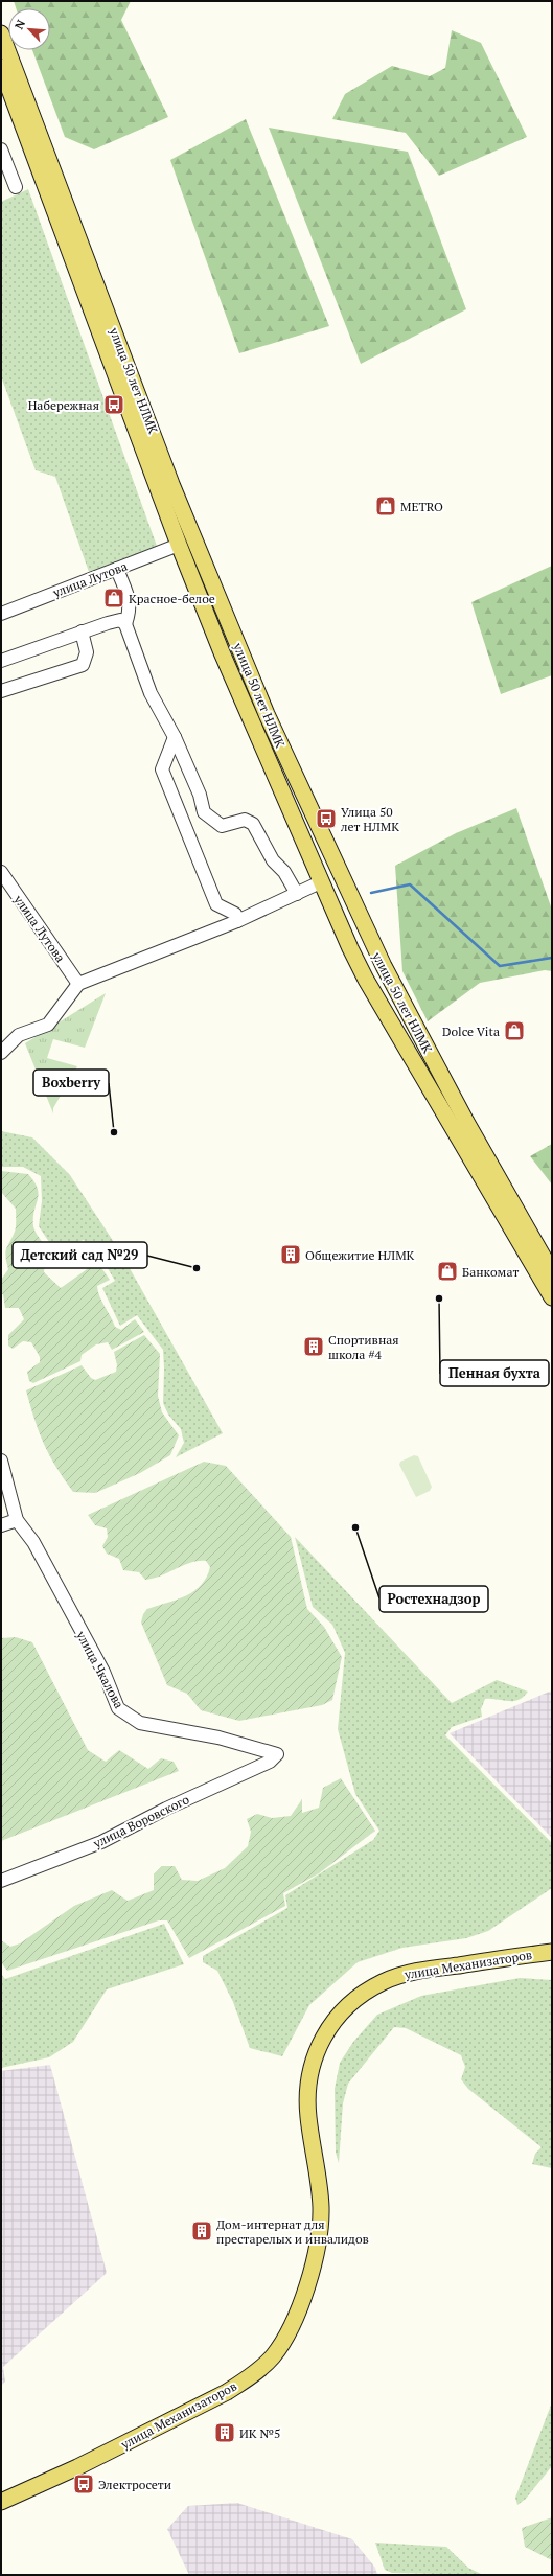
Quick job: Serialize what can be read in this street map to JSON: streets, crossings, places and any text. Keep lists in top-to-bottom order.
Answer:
{
  "streets": {
    "main road": ["улица 50 лет НЛМК", "улица Механизаторов"],
    "street": ["улица Лутова", "улица Чкалова", "улица Воровского"]
  },
  "crossings": [
    ["улица 50 лет НЛМК", "улица Лутова"],
    ["улица Чкалова", "улица Воровского"]
  ],
  "places": {
    "bus stop": ["Набережная", "Улица 50 лет НЛМК", "Электросети"],
    "shop": [
      "METRO",
      "Красное-белое",
      "Dolce Vita",
      "Банкомат"
    ],
    "other": [
      "Boxberry",
      "Детский сад №29",
      "Пенная бухта",
      "Ростехнадзор"
    ],
    "building": [
      "Общежитие НЛМК",
      "Спортивная школа #4",
      "Дом-интернат для престарелых и инвалидов",
      "ИК №5"
    ]
  },
  "north": "top left"
}
